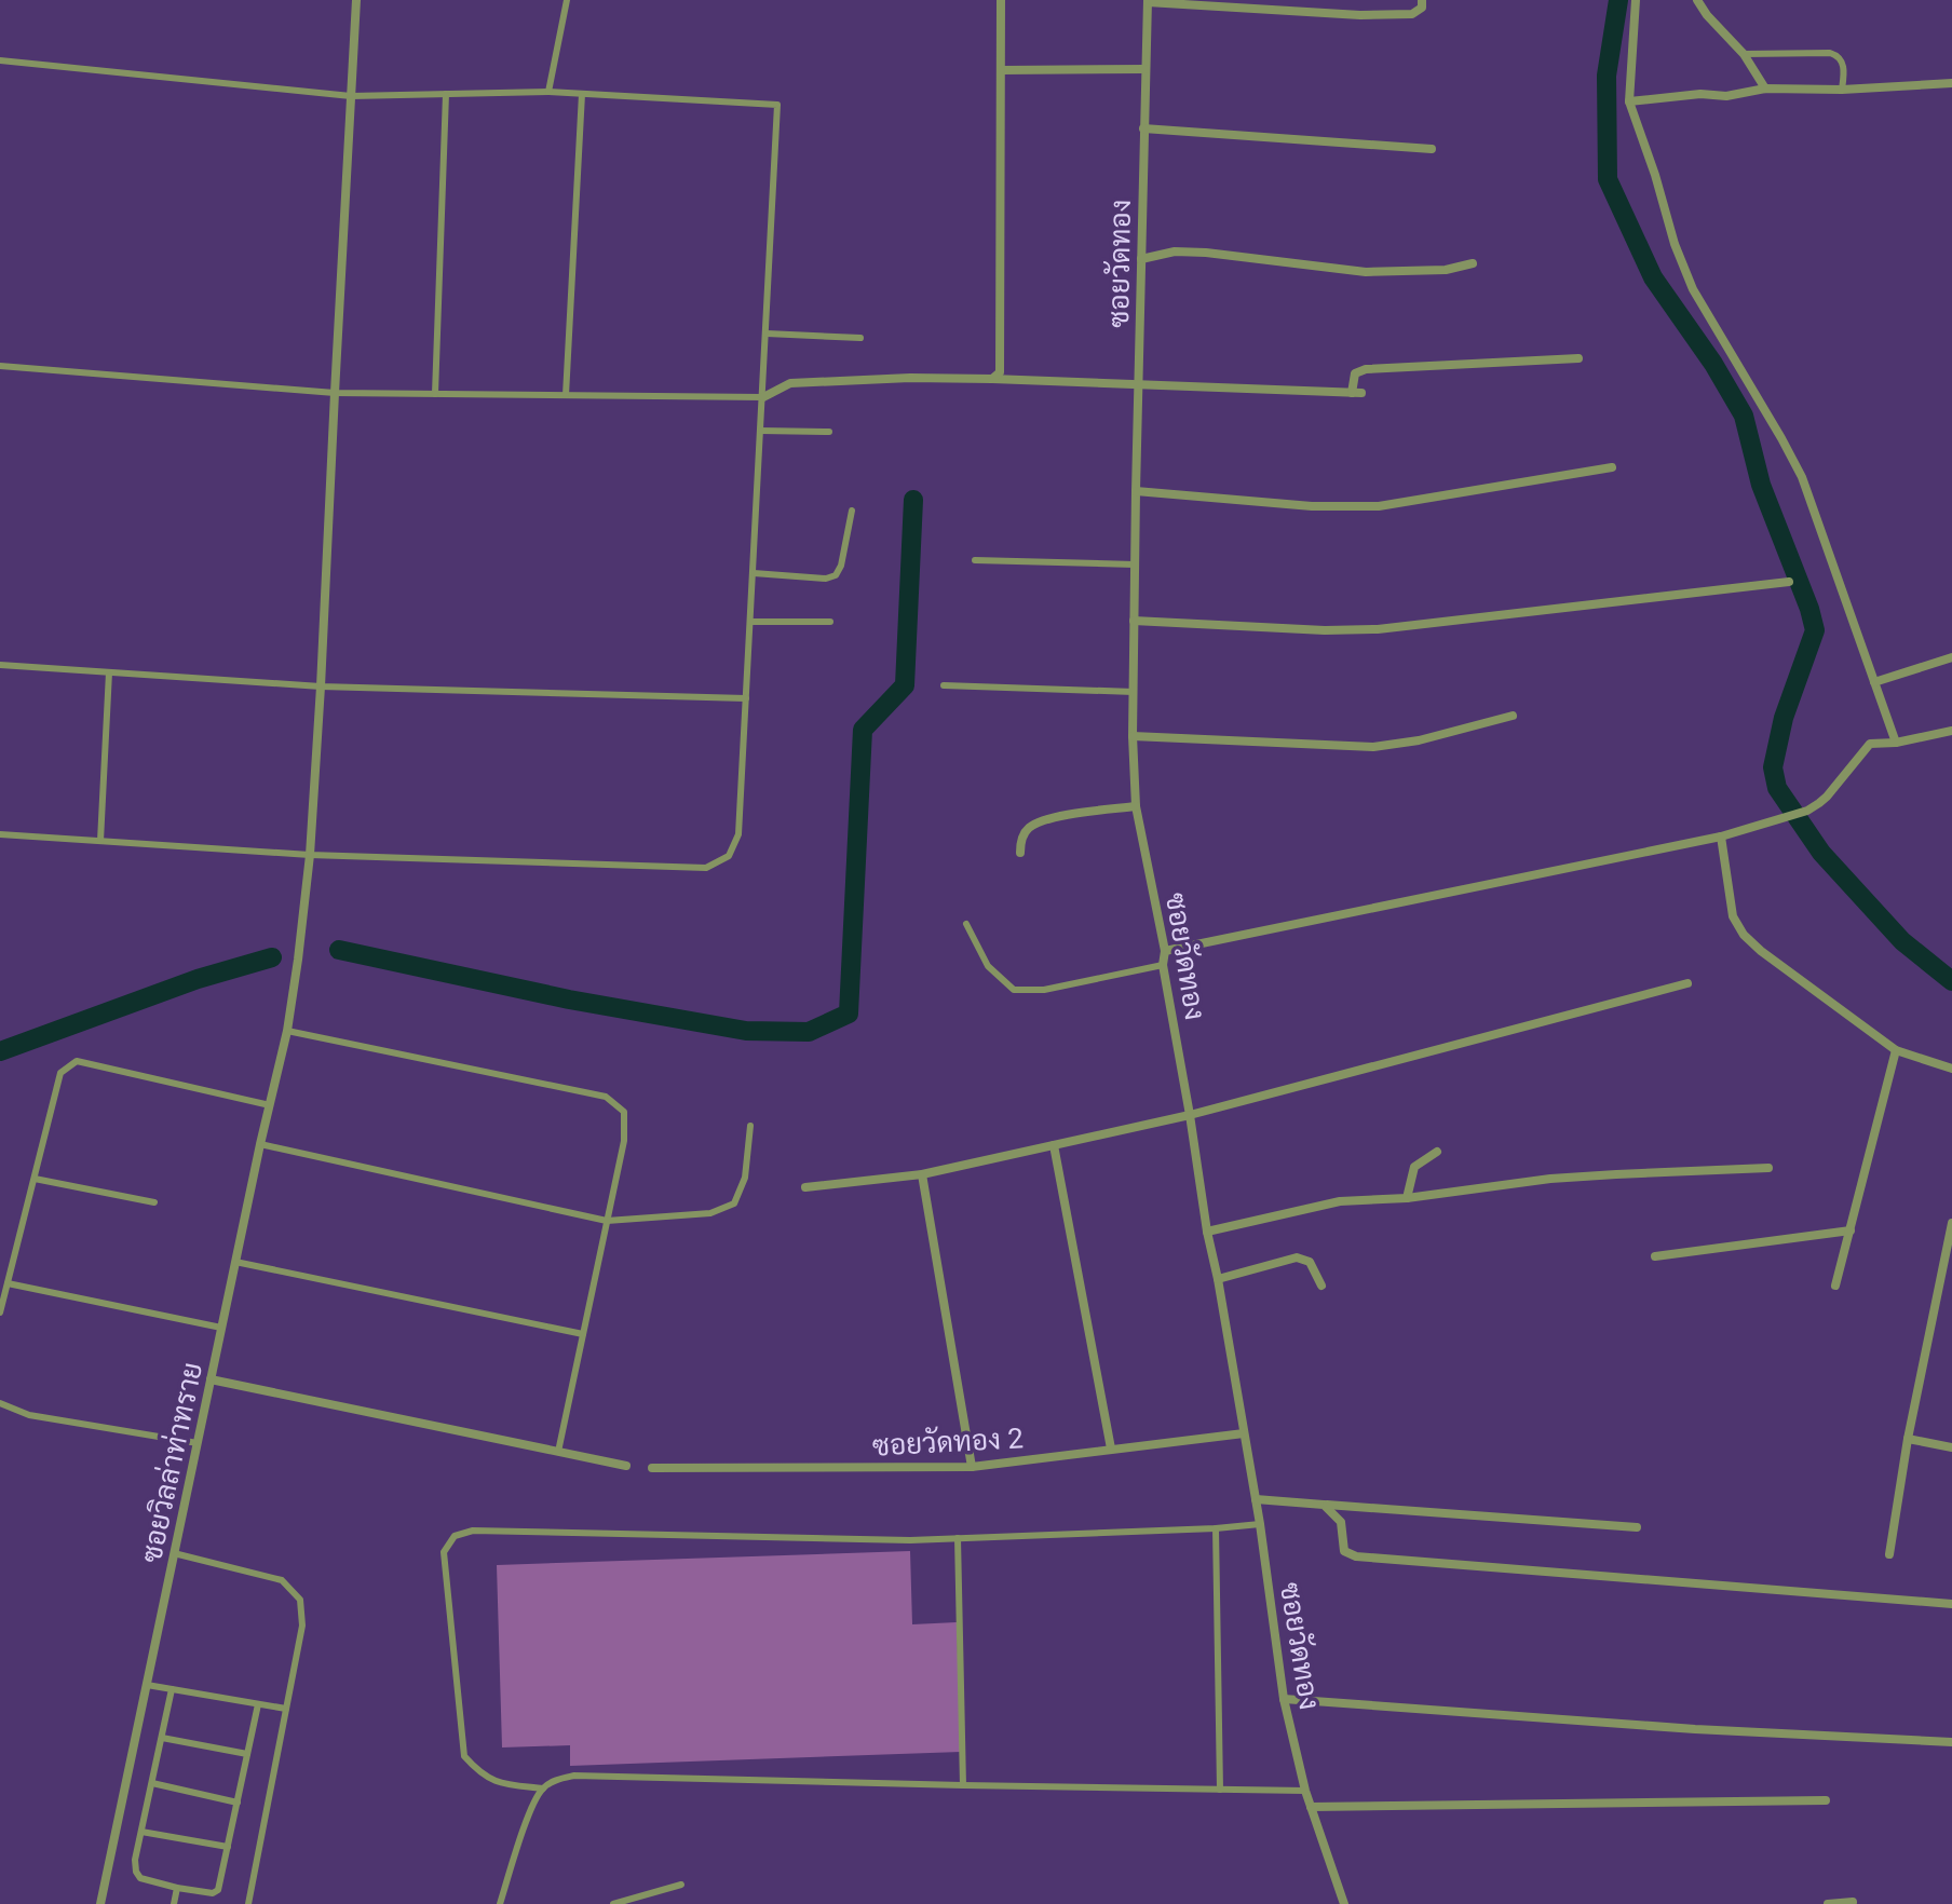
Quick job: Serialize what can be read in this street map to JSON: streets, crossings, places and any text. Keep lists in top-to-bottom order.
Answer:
{
  "streets": {
    "street": ["ซอยวัดทอง", "ซอยวัดทอง 2", "ซอยวิลล่าท่าทราย"]
  },
  "crossings": [
    ["ซอยวัดทอง", "ซอยวัดทอง 2"]
  ]
}
